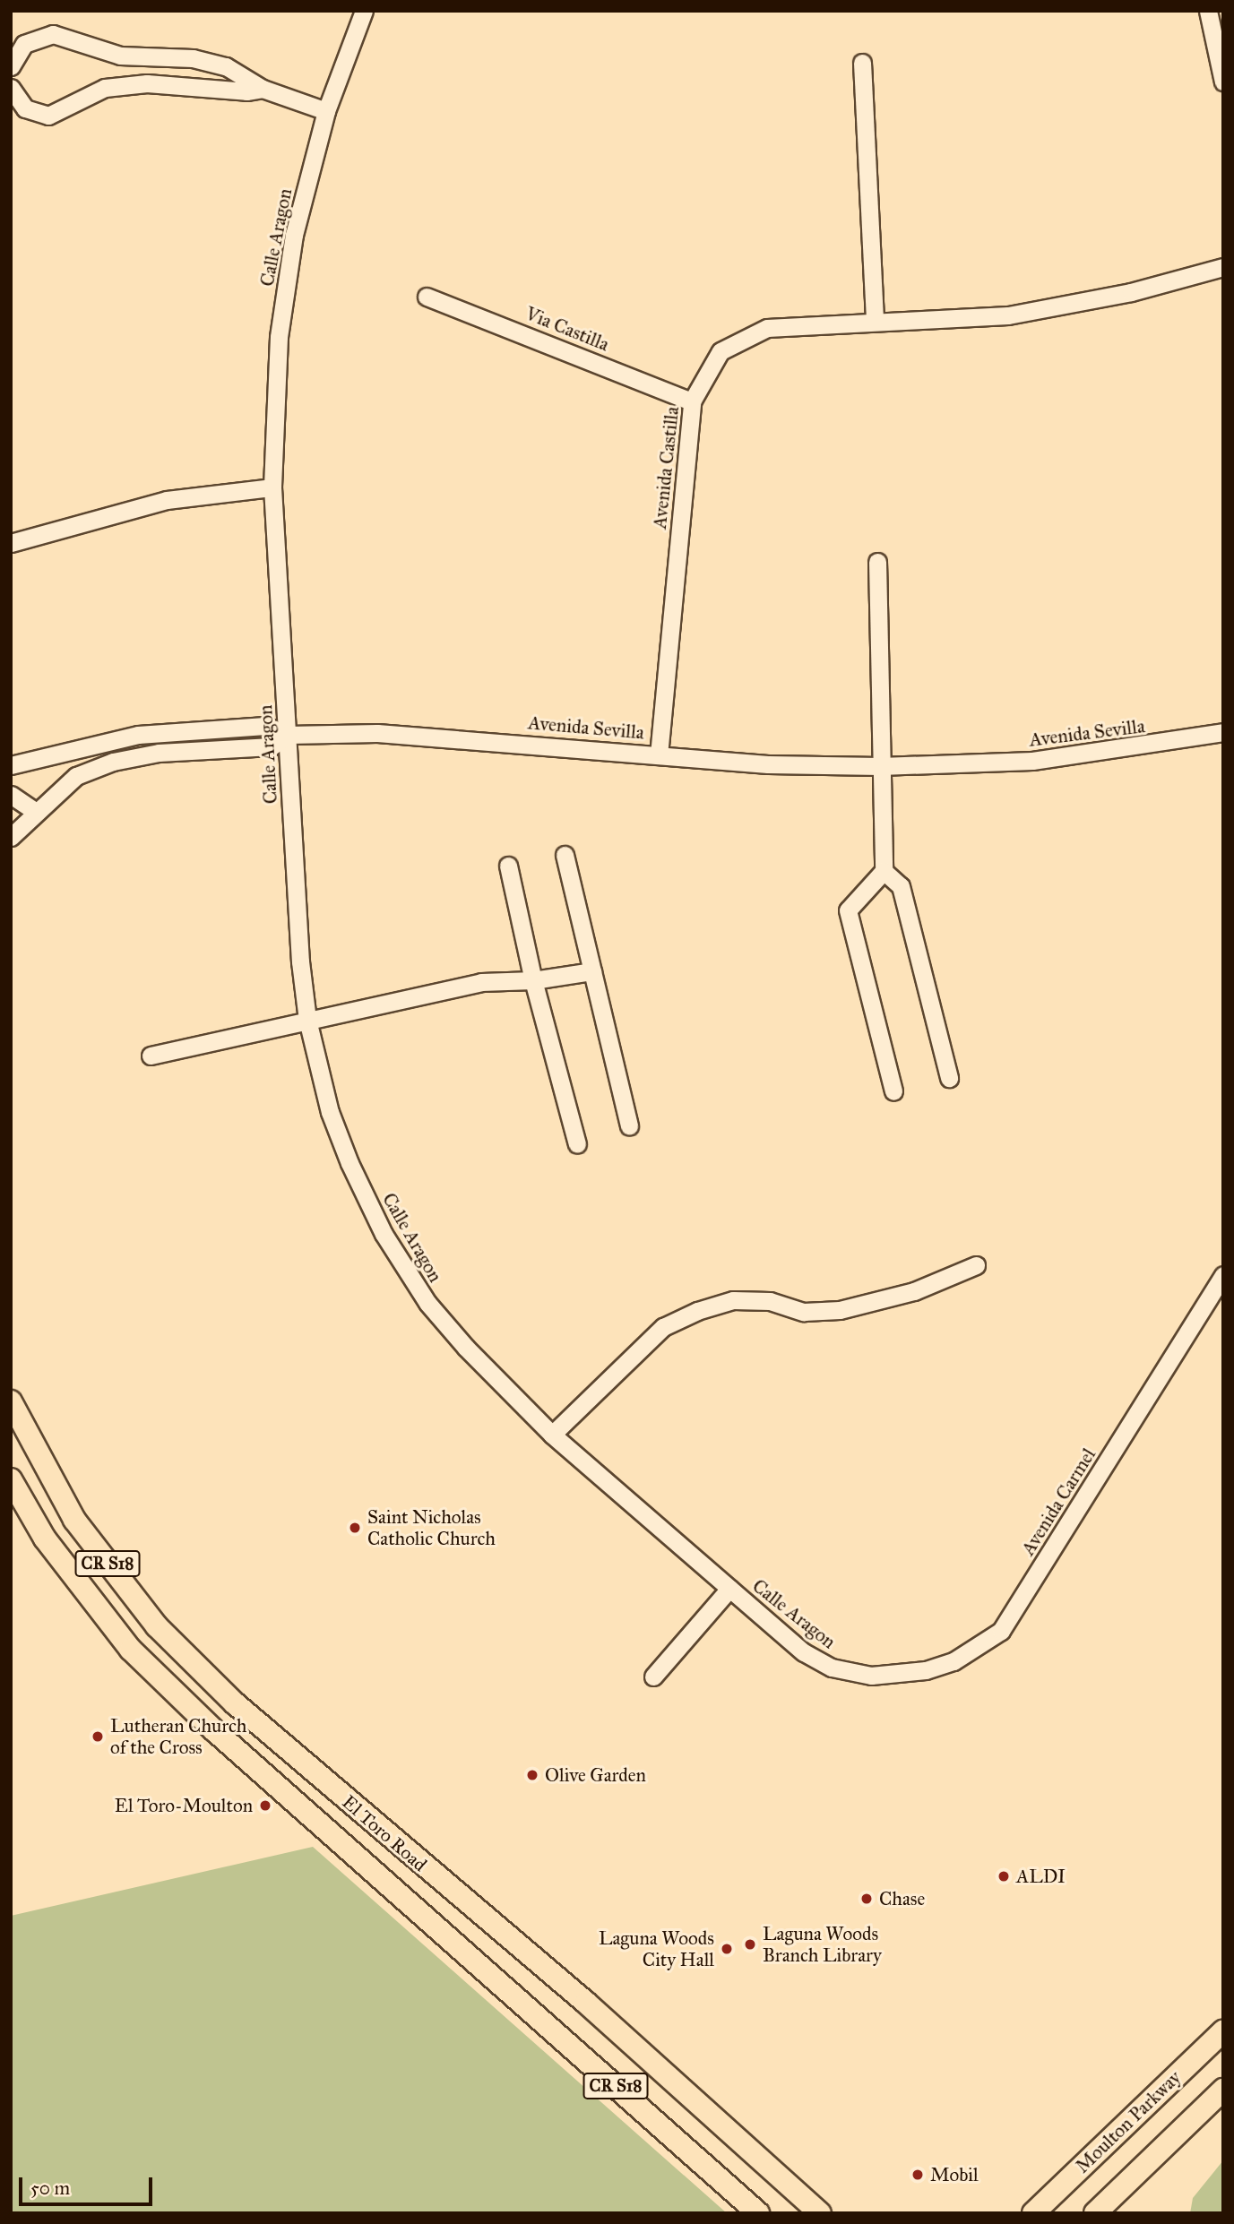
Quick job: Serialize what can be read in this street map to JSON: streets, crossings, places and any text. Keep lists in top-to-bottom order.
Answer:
{
  "streets": {
    "main road": ["CR S18", "El Toro Road", "Moulton Parkway"],
    "street": [
      "Calle Aragon",
      "Via Castilla",
      "Avenida Castilla",
      "Avenida Sevilla",
      "Avenida Carmel"
    ]
  },
  "crossings": [
    ["Calle Aragon", "Avenida Sevilla"],
    ["Calle Aragon", "Avenida Carmel"],
    ["Via Castilla", "Avenida Castilla"],
    ["Avenida Castilla", "Avenida Sevilla"]
  ],
  "places": [
    "Saint Nicholas Catholic Church",
    "Lutheran Church of the Cross",
    "Olive Garden",
    "El Toro-Moulton",
    "ALDI",
    "Chase",
    "Laguna Woods Branch Library",
    "Laguna Woods City Hall",
    "Mobil"
  ],
  "scale_bar": "50 m"
}
